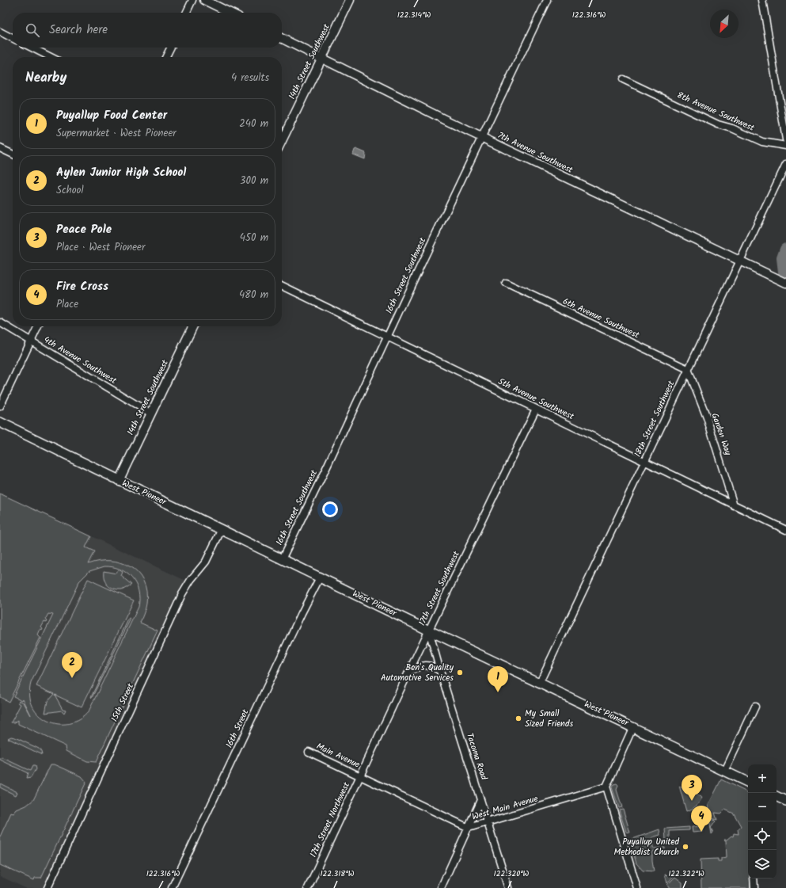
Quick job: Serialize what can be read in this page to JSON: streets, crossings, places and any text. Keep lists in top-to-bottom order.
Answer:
{
  "streets": {
    "main road": ["West Pioneer"],
    "street": [
      "14th Street Southwest",
      "8th Avenue Southwest",
      "7th Avenue Southwest",
      "16th Street Southwest",
      "6th Avenue Southwest",
      "4th Avenue Southwest",
      "5th Avenue Southwest",
      "18th Street Southwest",
      "Garden Way",
      "17th Street Southwest",
      "15th Street",
      "16th Street",
      "Main Avenue",
      "Tacoma Road",
      "West Main Avenue",
      "17th Street Northwest"
    ]
  },
  "crossings": [
    ["14th Street Southwest", "7th Avenue Southwest"],
    ["14th Street Southwest", "4th Avenue Southwest"],
    ["14th Street Southwest", "West Pioneer"],
    ["7th Avenue Southwest", "16th Street Southwest"],
    ["7th Avenue Southwest", "18th Street Southwest"],
    ["16th Street Southwest", "5th Avenue Southwest"],
    ["16th Street Southwest", "West Pioneer"],
    ["6th Avenue Southwest", "18th Street Southwest"],
    ["6th Avenue Southwest", "Garden Way"],
    ["5th Avenue Southwest", "18th Street Southwest"],
    ["5th Avenue Southwest", "Garden Way"],
    ["5th Avenue Southwest", "17th Street Southwest"],
    ["18th Street Southwest", "Garden Way"],
    ["18th Street Southwest", "West Pioneer"],
    ["West Pioneer", "17th Street Southwest"],
    ["West Pioneer", "15th Street"],
    ["West Pioneer", "16th Street"],
    ["West Pioneer", "Tacoma Road"],
    ["17th Street Southwest", "Main Avenue"],
    ["17th Street Southwest", "Tacoma Road"],
    ["17th Street Southwest", "West Main Avenue"],
    ["17th Street Southwest", "17th Street Northwest"],
    ["Main Avenue", "West Main Avenue"],
    ["Main Avenue", "17th Street Northwest"],
    ["Tacoma Road", "West Main Avenue"],
    ["West Main Avenue", "17th Street Northwest"]
  ],
  "places": ["Ben's Quality Automotive Services", "My Small Sized Friends", "Puyallup United Methodist Church"],
  "north": "bottom left",
  "page": {
    "search": "Search here",
    "heading": ["Nearby", "4 results"],
    "list": [
      {
        "mark": "1",
        "name": "Puyallup Food Center",
        "note": "Supermarket · West Pioneer",
        "value": "240 m"
      },
      {
        "mark": "2",
        "name": "Aylen Junior High School",
        "note": "School",
        "value": "300 m"
      },
      {
        "mark": "3",
        "name": "Peace Pole",
        "note": "Place · West Pioneer",
        "value": "450 m"
      },
      {
        "mark": "4",
        "name": "Fire Cross",
        "note": "Place",
        "value": "480 m"
      }
    ],
    "pins": [
      "2",
      "1",
      "3",
      "4"
    ],
    "map_buttons": ["+", "−"]
  },
  "coordinates": [
    "122.314°W",
    "122.316°W",
    "122.318°W",
    "122.320°W",
    "122.322°W"
  ]
}
